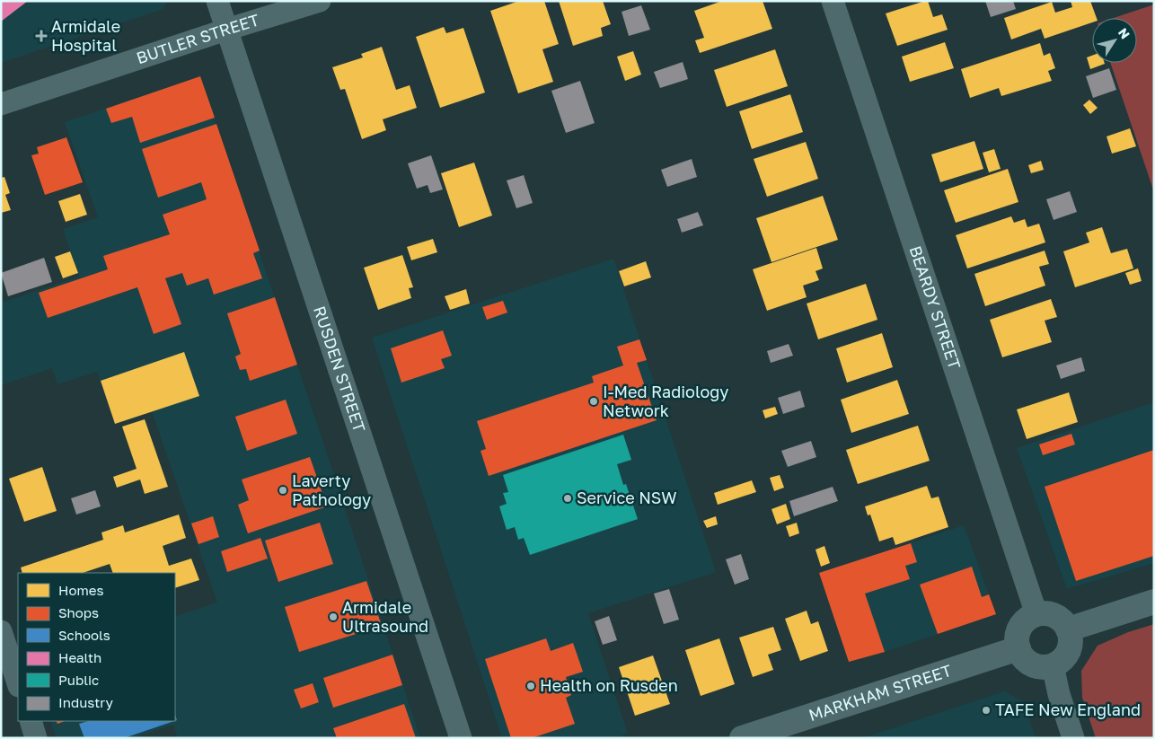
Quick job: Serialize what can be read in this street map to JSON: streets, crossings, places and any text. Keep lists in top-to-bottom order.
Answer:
{
  "streets": {
    "street": [
      "BUTLER STREET",
      "BEARDY STREET",
      "RUSDEN STREET",
      "MARKHAM STREET"
    ]
  },
  "crossings": [
    ["BUTLER STREET", "RUSDEN STREET"],
    ["BEARDY STREET", "MARKHAM STREET"]
  ],
  "places": {
    "health": ["Armidale Hospital"],
    "other": [
      "I-Med Radiology Network",
      "Laverty Pathology",
      "Service NSW",
      "Armidale Ultrasound",
      "Health on Rusden",
      "TAFE New England"
    ]
  },
  "legend": [
    "Homes",
    "Shops",
    "Schools",
    "Health",
    "Public",
    "Industry"
  ],
  "north": "top right"
}
